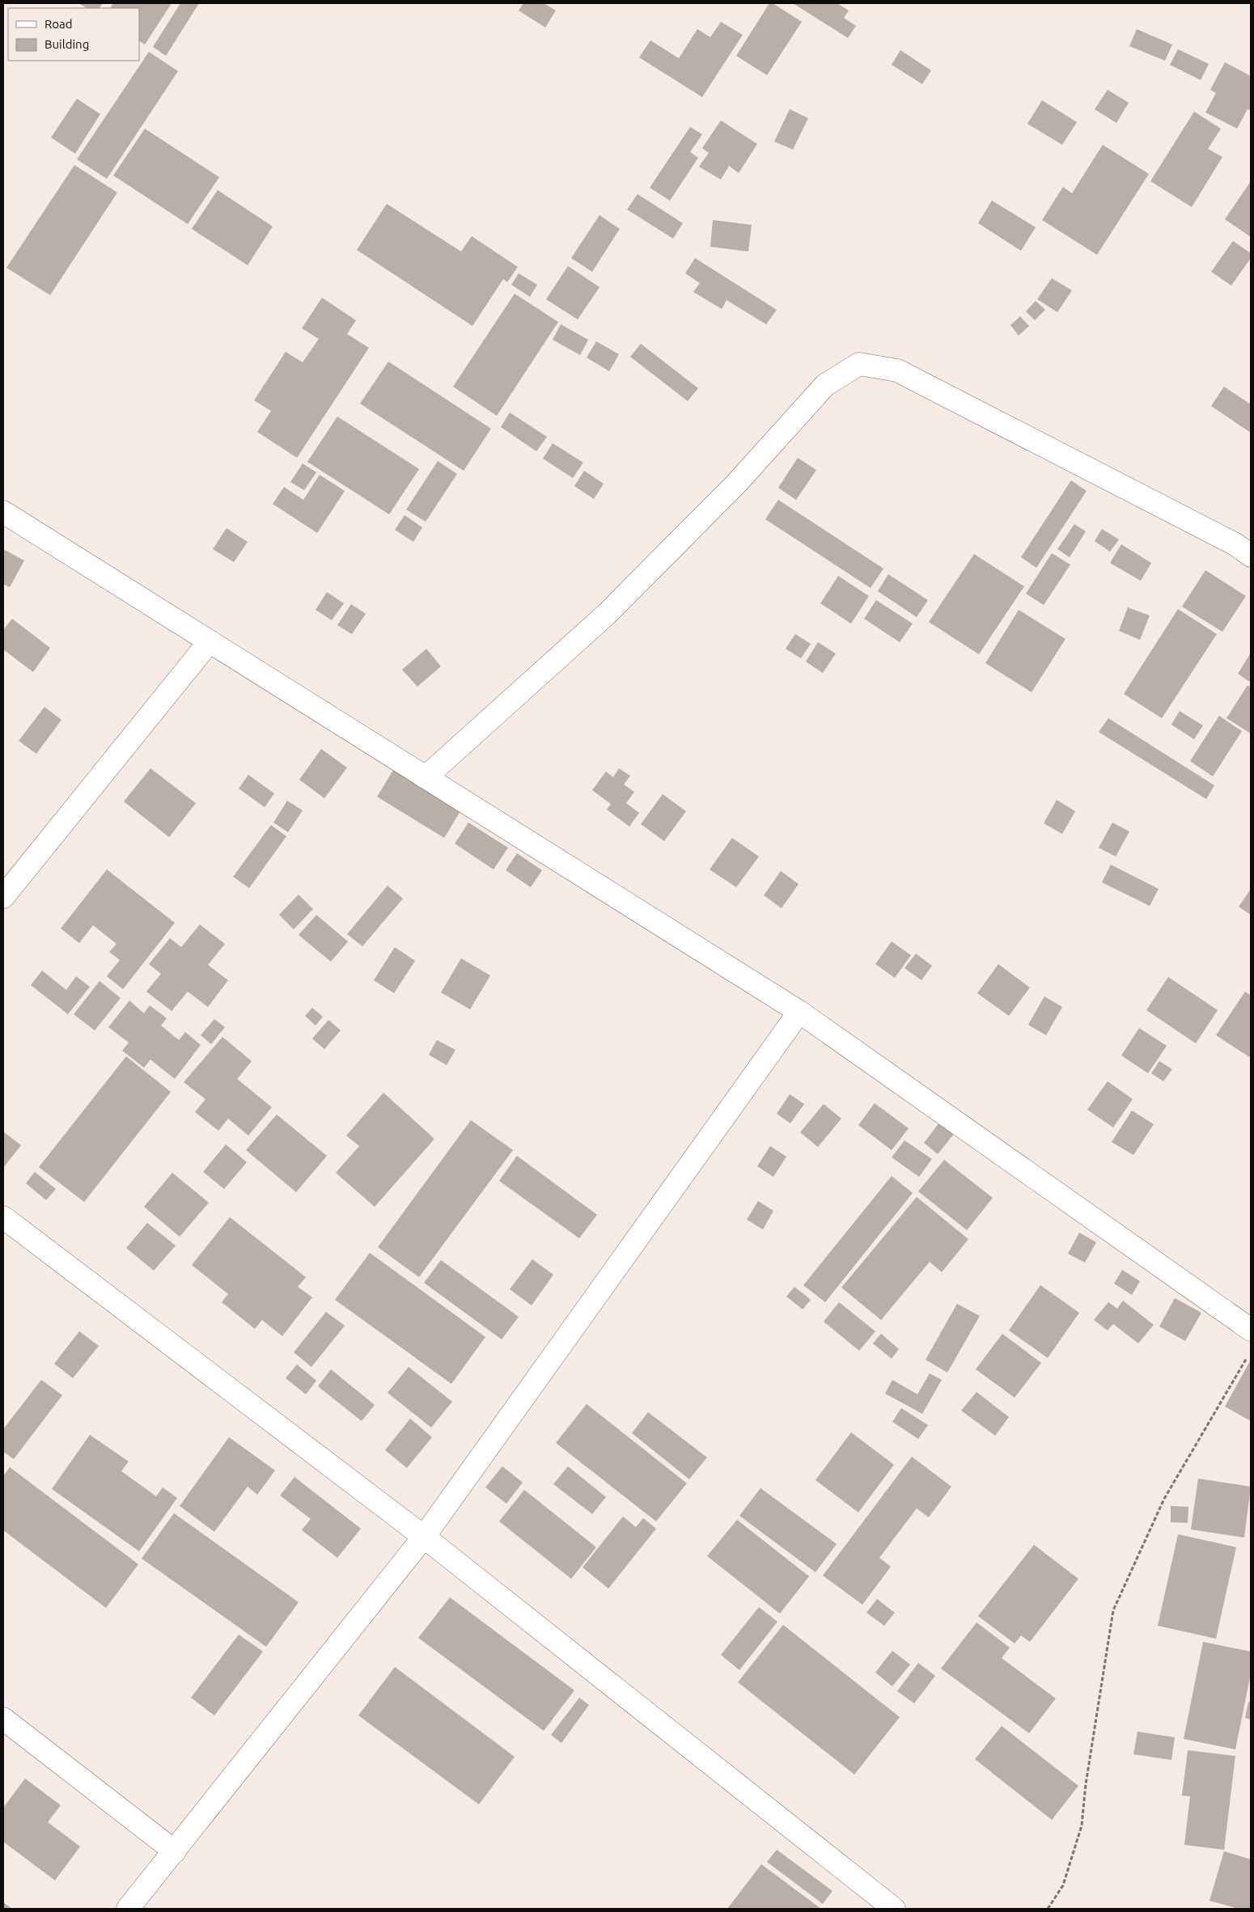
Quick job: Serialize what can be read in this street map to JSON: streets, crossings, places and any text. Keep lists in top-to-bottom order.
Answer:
{
  "legend": ["Road", "Building"]
}
